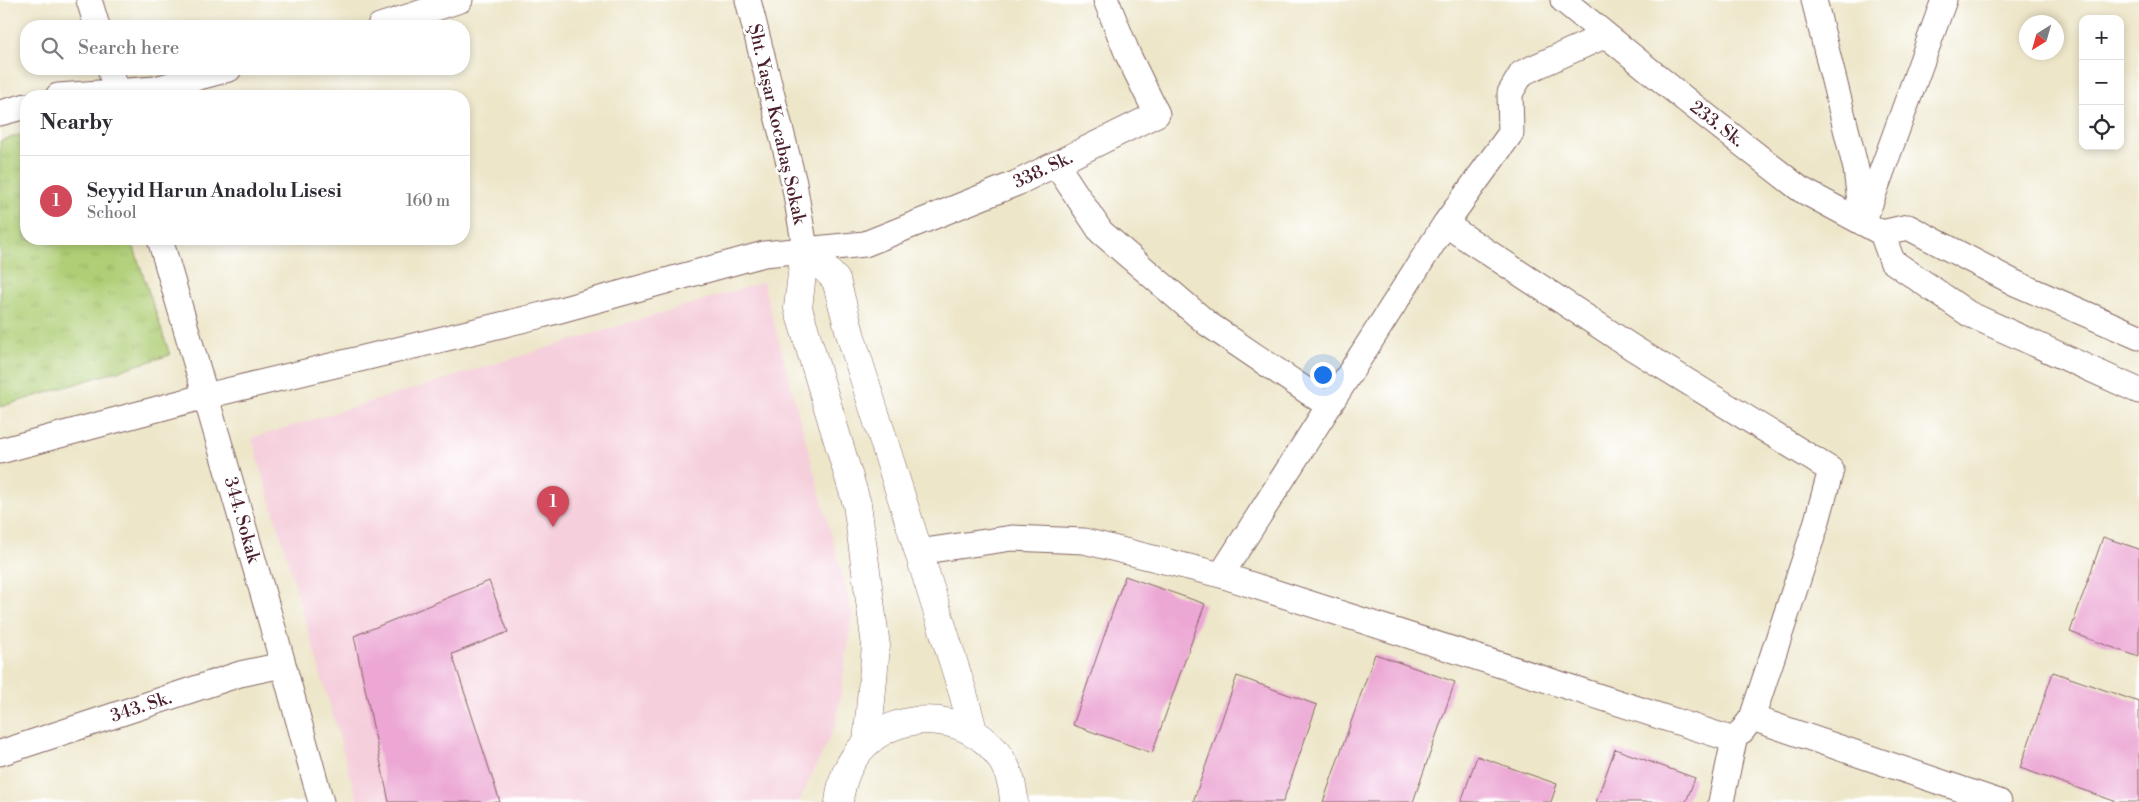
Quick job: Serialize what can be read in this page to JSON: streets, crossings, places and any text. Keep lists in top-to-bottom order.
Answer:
{
  "streets": {
    "street": [
      "Şht. Yaşar Kocabaş Sokak",
      "233. Sk.",
      "338. Sk.",
      "344. Sokak",
      "343. Sk."
    ]
  },
  "crossings": [
    ["Şht. Yaşar Kocabaş Sokak", "338. Sk."],
    ["338. Sk.", "344. Sokak"],
    ["344. Sokak", "343. Sk."]
  ],
  "north": "bottom left",
  "page": {
    "map_buttons": ["+", "−"],
    "search": "Search here",
    "heading": "Nearby",
    "list": [
      {
        "mark": "1",
        "name": "Seyyid Harun Anadolu Lisesi",
        "note": "School",
        "value": "160 m"
      }
    ],
    "pins": "1"
  }
}
